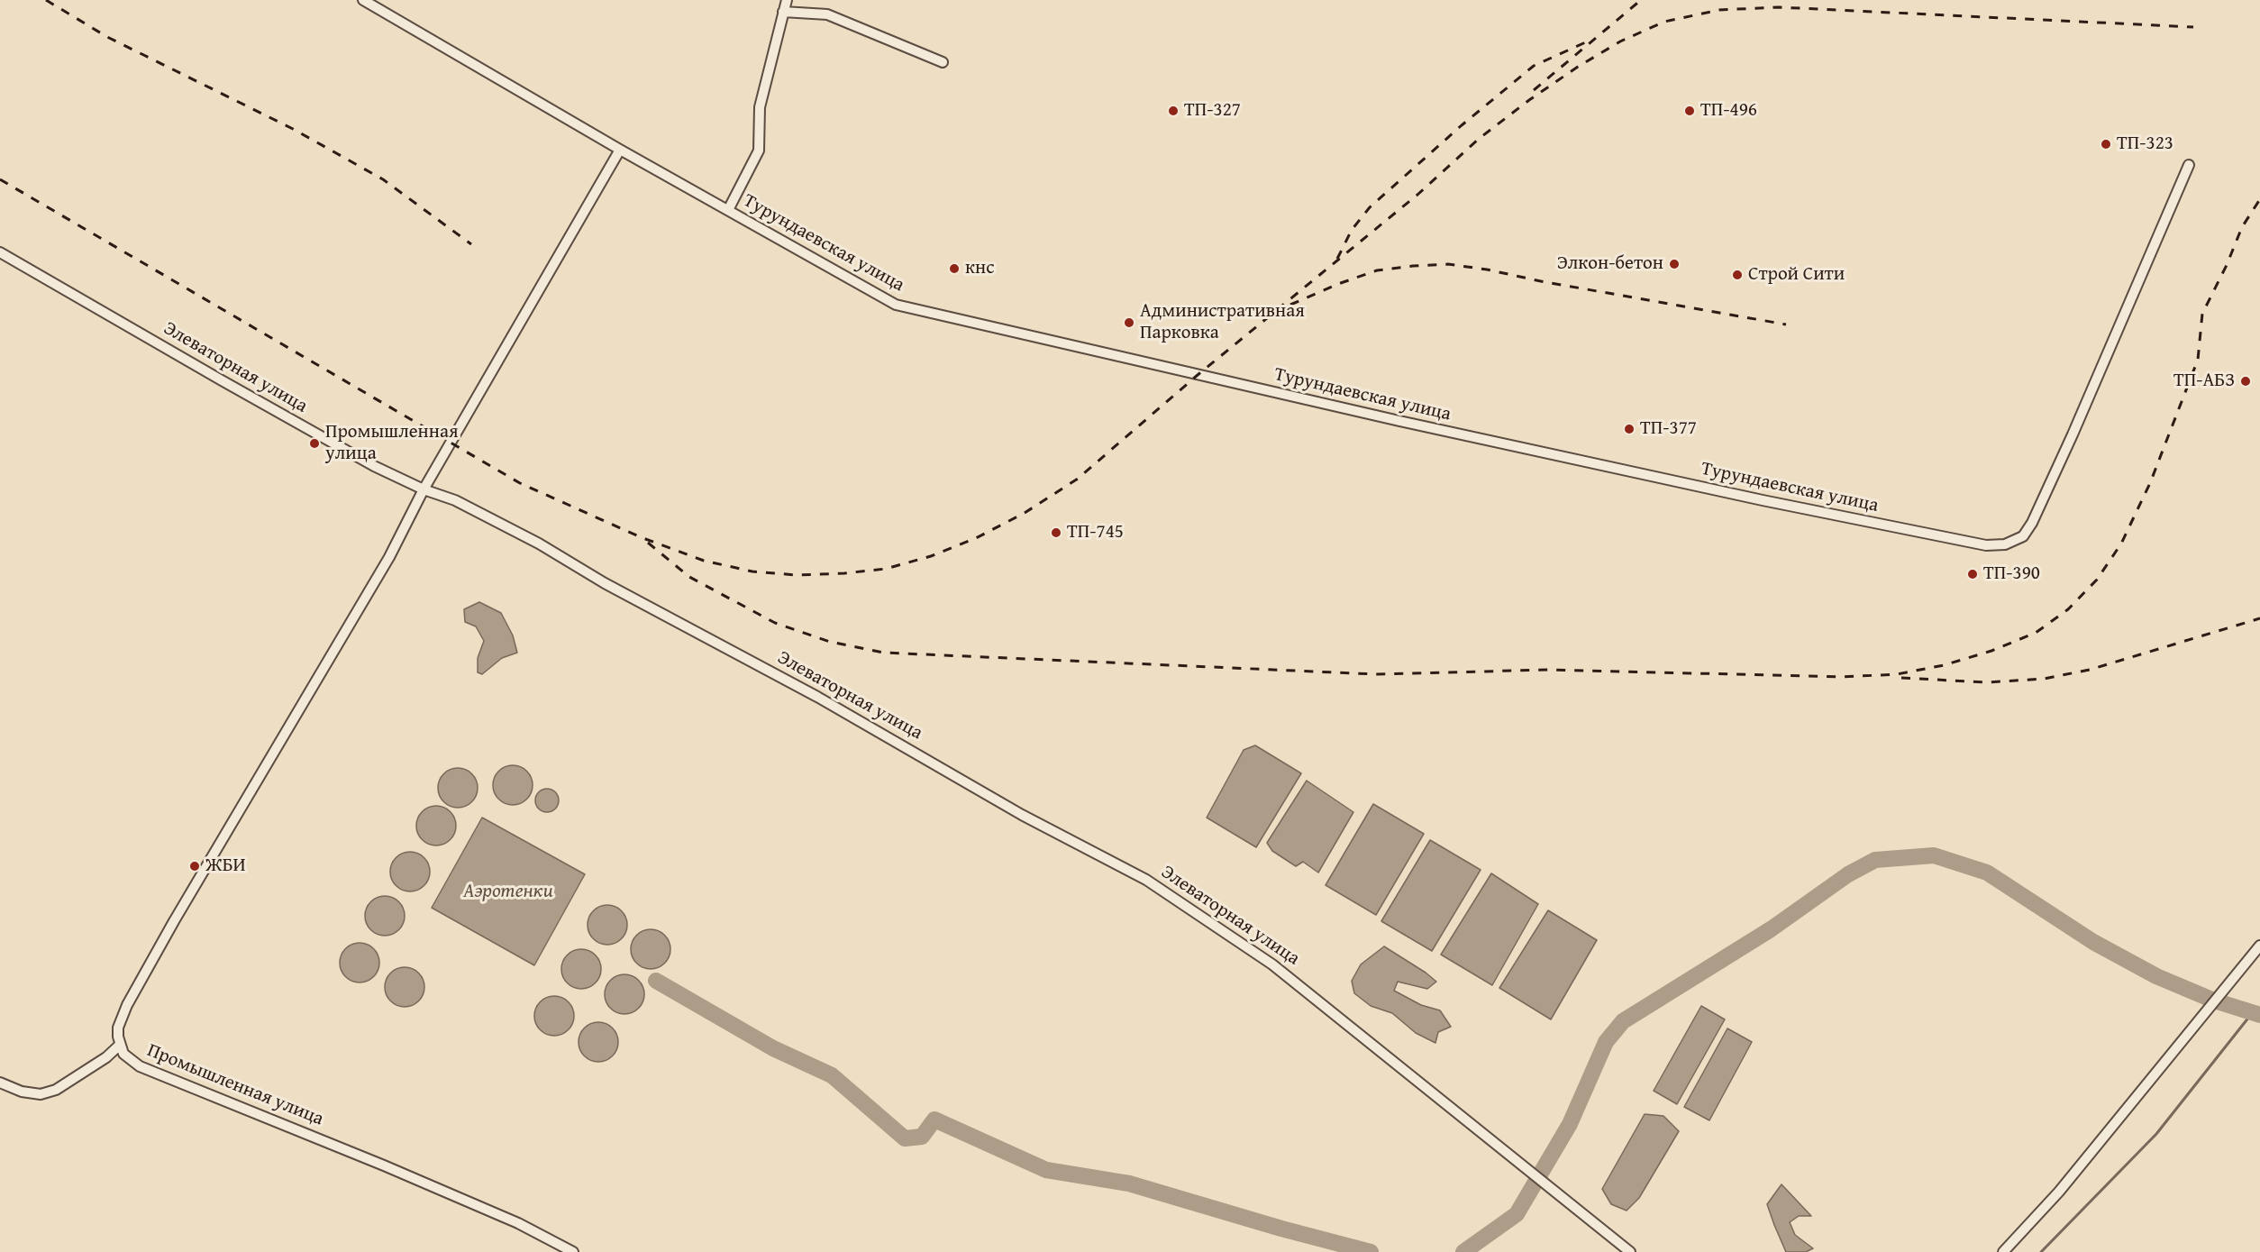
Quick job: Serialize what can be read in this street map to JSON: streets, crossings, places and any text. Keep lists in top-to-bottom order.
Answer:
{
  "streets": {
    "street": ["Турундаевская улица", "Элеваторная улица", "Промышленная улица"]
  },
  "crossings": [
    ["Турундаевская улица", "Промышленная улица"],
    ["Элеваторная улица", "Промышленная улица"]
  ],
  "water": ["Аэротенки"],
  "places": [
    "ТП-327",
    "ТП-496",
    "ТП-323",
    "Элкон-бетон",
    "кнс",
    "Строй Сити",
    "Административная Парковка",
    "ТП-АБЗ",
    "ТП-377",
    "Промышленная улица",
    "ТП-745",
    "ТП-390",
    "ЖБИ"
  ]
}
